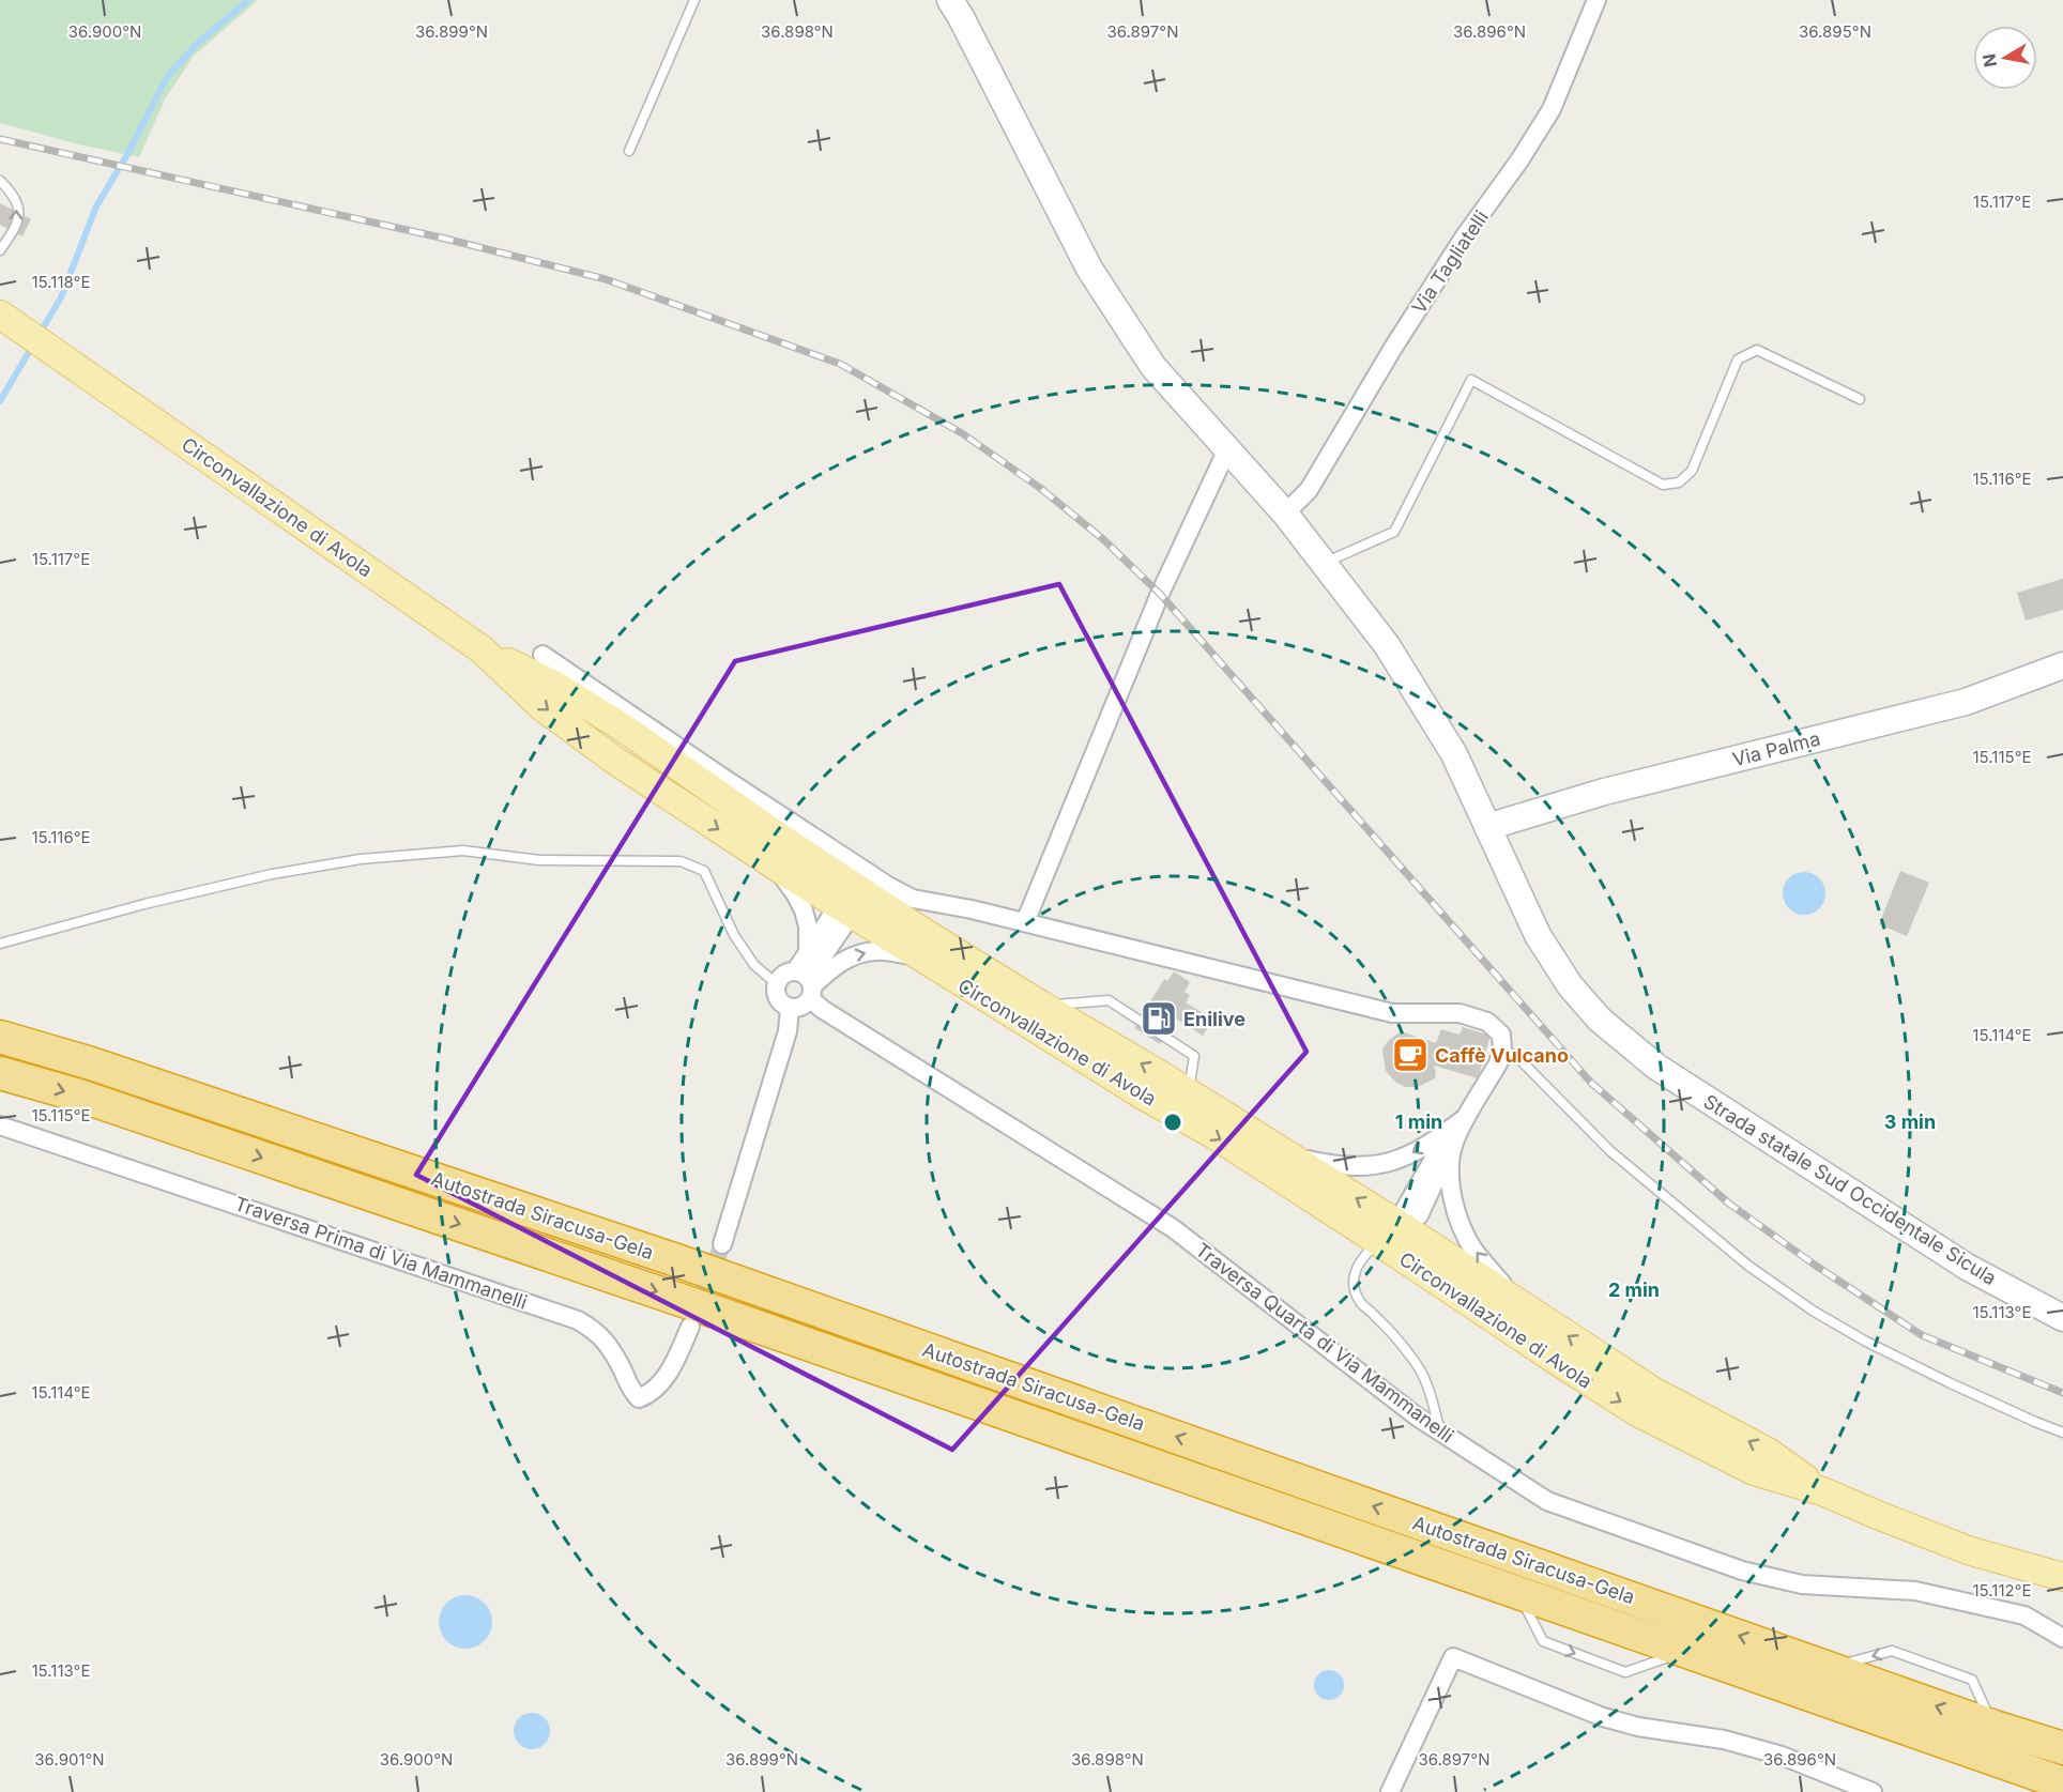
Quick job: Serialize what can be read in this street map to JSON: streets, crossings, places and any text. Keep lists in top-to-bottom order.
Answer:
{
  "streets": {
    "highway": ["Autostrada Siracusa-Gela"],
    "main road": ["Circonvallazione di Avola", "Via Palma", "Strada statale Sud Occidentale Sicula"],
    "street": ["Via Tagliatelli", "Traversa Prima di Via Mammanelli", "Traversa Quarta di Via Mammanelli"]
  },
  "crossings": [
    ["Via Tagliatelli", "Strada statale Sud Occidentale Sicula"],
    ["Via Palma", "Strada statale Sud Occidentale Sicula"]
  ],
  "places": {
    "fuel station": ["Enilive"],
    "cafe": ["Caffè Vulcano"]
  },
  "north": "left",
  "coordinates": [
    "36.895°N",
    "36.900°N",
    "36.899°N",
    "36.898°N",
    "36.897°N",
    "36.896°N",
    "15.117°E",
    "15.118°E",
    "15.116°E",
    "15.115°E",
    "15.114°E",
    "15.113°E",
    "15.112°E",
    "36.901°N"
  ],
  "rings": ["1 min", "3 min", "2 min"]
}
